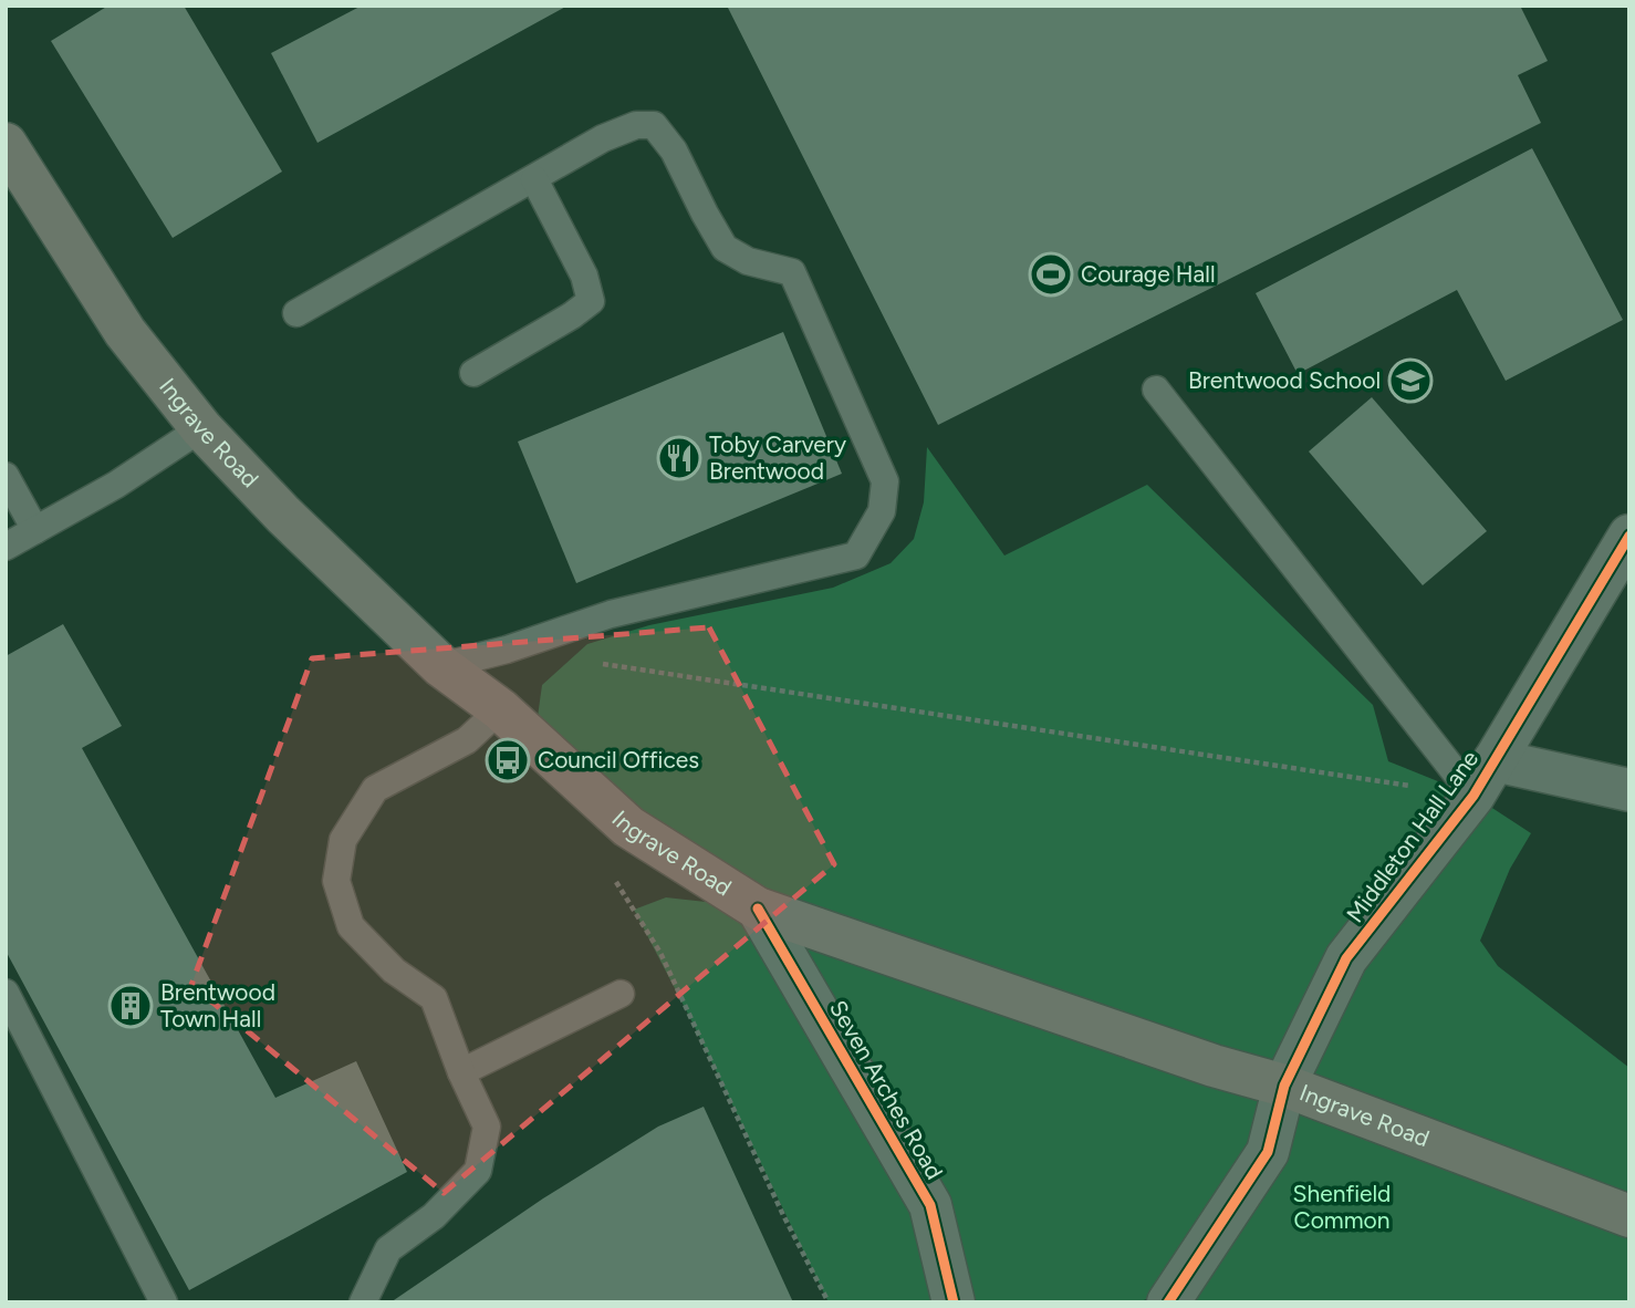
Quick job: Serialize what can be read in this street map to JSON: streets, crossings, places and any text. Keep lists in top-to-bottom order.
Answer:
{
  "streets": {
    "main road": ["Ingrave Road"],
    "street": ["Middleton Hall Lane", "Seven Arches Road"]
  },
  "crossings": [
    ["Ingrave Road", "Middleton Hall Lane"],
    ["Ingrave Road", "Seven Arches Road"]
  ],
  "parks": ["Shenfield Common"],
  "places": {
    "sports": ["Courage Hall"],
    "school or university": ["Brentwood School"],
    "restaurant": ["Toby Carvery Brentwood"],
    "bus stop": ["Council Offices"],
    "building": ["Brentwood Town Hall"]
  }
}
